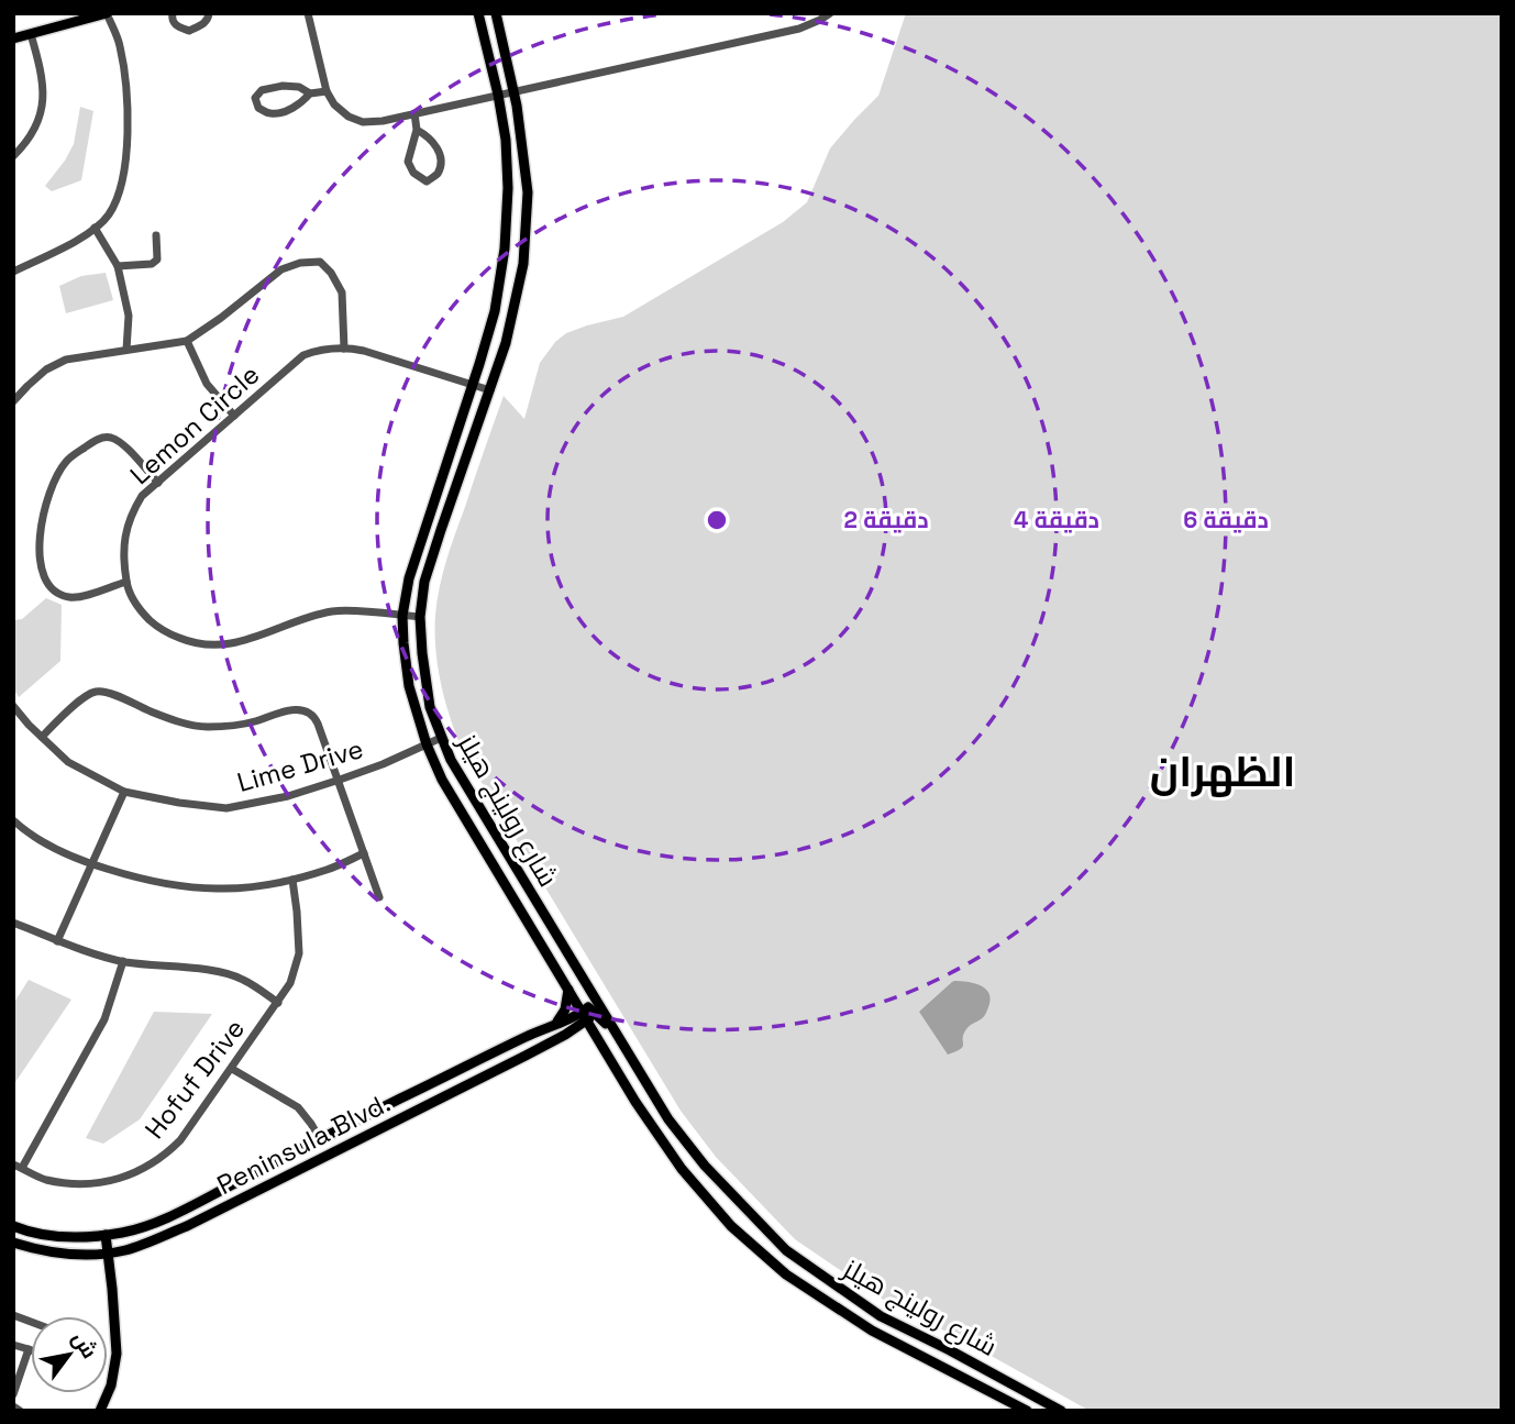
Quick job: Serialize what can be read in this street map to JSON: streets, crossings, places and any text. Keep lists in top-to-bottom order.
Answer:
{
  "streets": {
    "main road": ["شارع رولينج هيلز", "Peninsula Blvd."],
    "street": ["Lemon Circle", "Lime Drive", "Hofuf Drive"]
  },
  "crossings": [
    ["Lemon Circle", "شارع رولينج هيلز"],
    ["Lime Drive", "شارع رولينج هيلز"],
    ["شارع رولينج هيلز", "Peninsula Blvd."]
  ],
  "districts": ["الظهران"],
  "north": "top right",
  "rings": ["2 دقيقة", "4 دقيقة", "6 دقيقة"]
}
